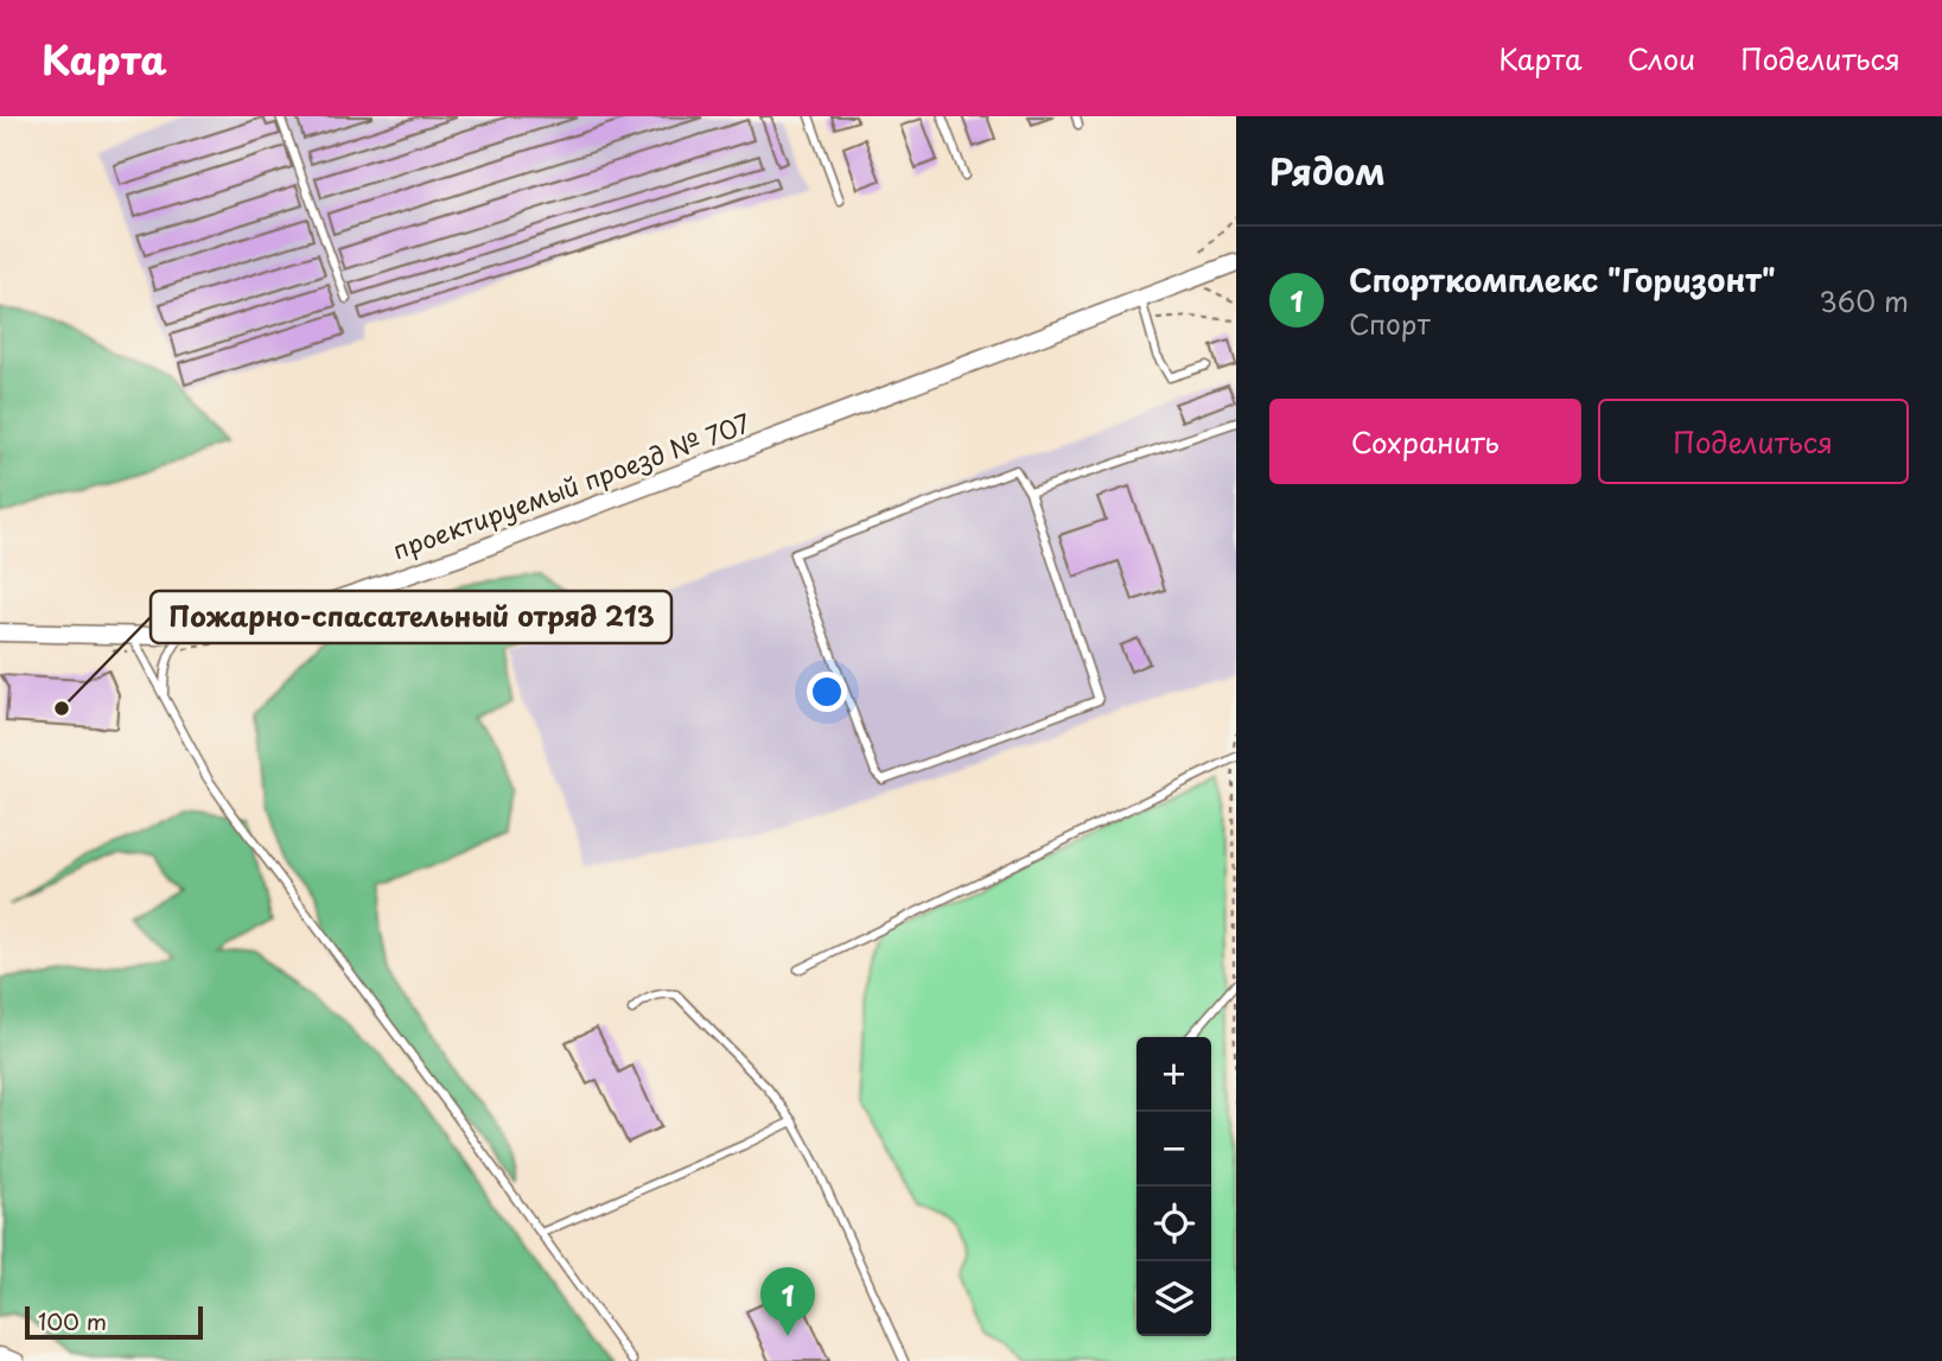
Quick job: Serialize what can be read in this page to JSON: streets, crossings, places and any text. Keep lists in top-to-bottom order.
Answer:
{
  "streets": {
    "street": ["проектируемый проезд № 707"]
  },
  "places": ["Пожарно-спасательный отряд 213"],
  "scale_bar": "100 m",
  "page": {
    "header": "Карта",
    "nav": ["Карта", "Слои", "Поделиться"],
    "heading": "Рядом",
    "list": [
      {
        "mark": "1",
        "name": "Спорткомплекс \"Горизонт\"",
        "note": "Спорт",
        "value": "360 m"
      }
    ],
    "buttons": ["Сохранить", "Поделиться"],
    "map_buttons": ["+", "−"],
    "pins": "1",
    "scale": "100 m"
  }
}
